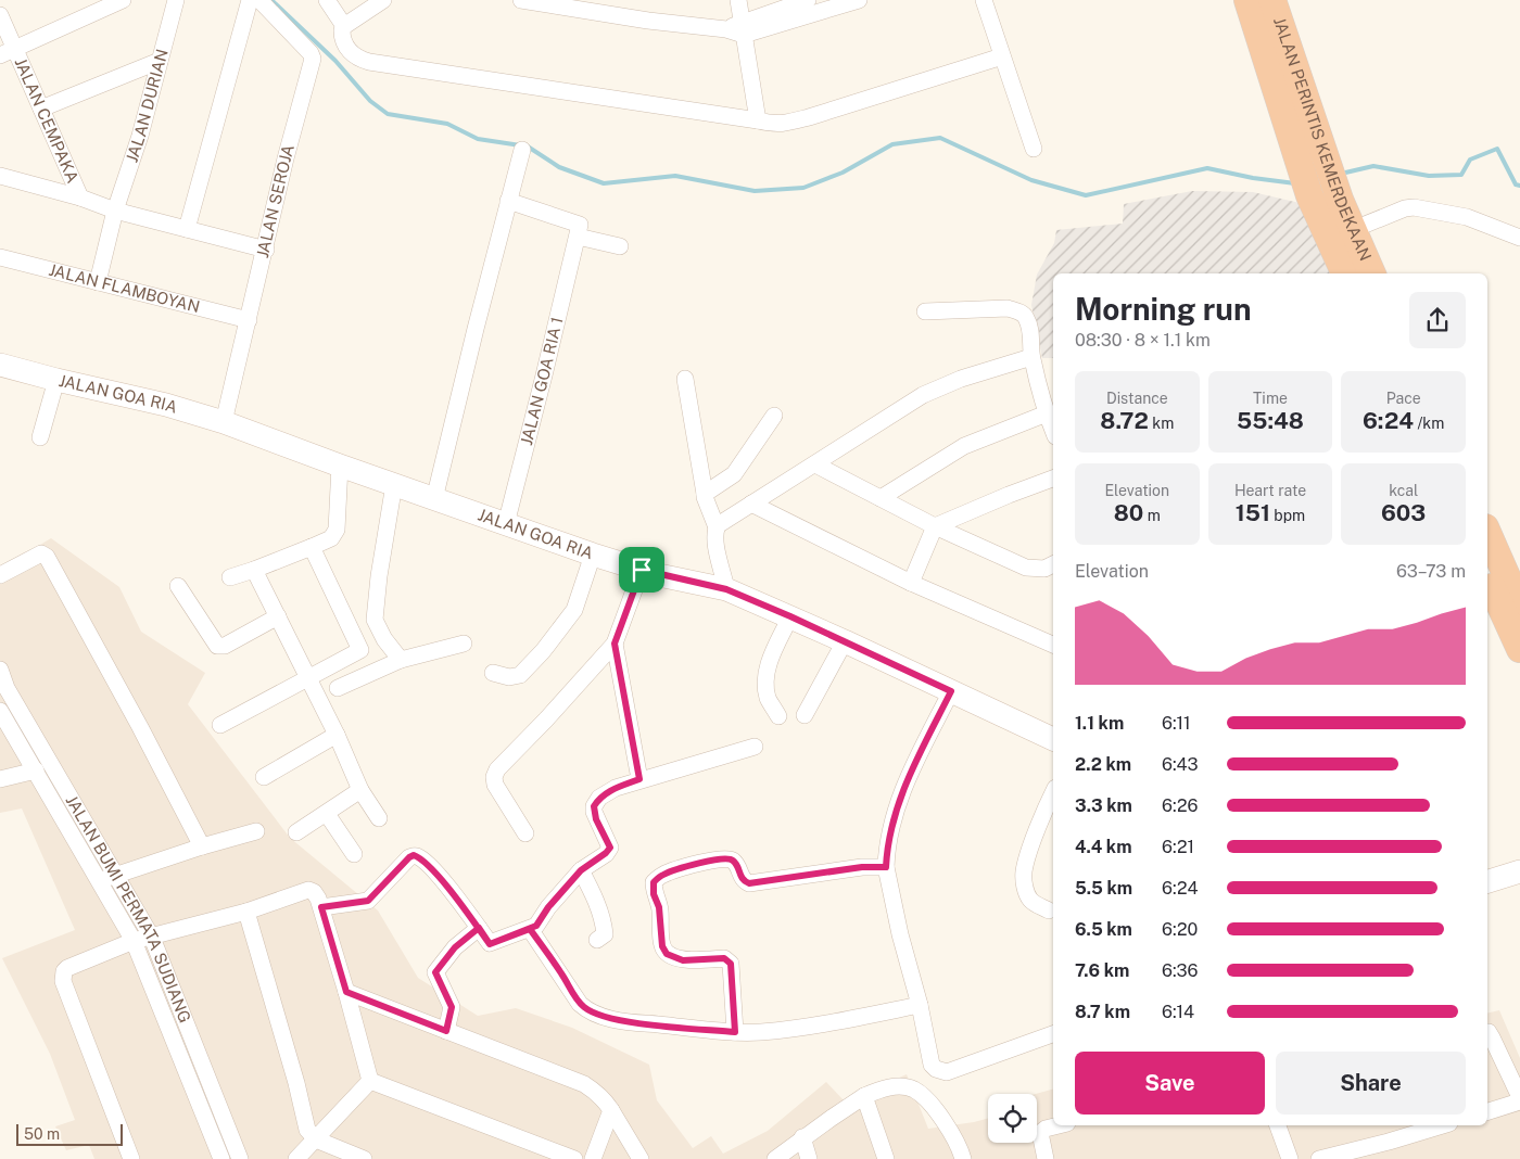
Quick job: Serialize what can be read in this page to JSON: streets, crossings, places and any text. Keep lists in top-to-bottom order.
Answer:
{
  "streets": {
    "highway": ["JALAN PERINTIS KEMERDEKAAN"],
    "main road": ["JALAN GOA RIA"],
    "street": [
      "JALAN DURIAN",
      "JALAN CEMPAKA",
      "JALAN SEROJA",
      "JALAN FLAMBOYAN",
      "JALAN GOA RIA 1",
      "JALAN BUMI PERMATA SUDIANG"
    ]
  },
  "crossings": [
    ["JALAN DURIAN", "JALAN FLAMBOYAN"],
    ["JALAN SEROJA", "JALAN FLAMBOYAN"],
    ["JALAN SEROJA", "JALAN GOA RIA"],
    ["JALAN GOA RIA 1", "JALAN GOA RIA"]
  ],
  "scale_bar": "50 m",
  "page": {
    "heading": ["Morning run", "08:30 · 8 × 1.1 km"],
    "stats": [
      ["Distance", "8.72 km"],
      ["Time", "55:48"],
      ["Pace", "6:24 /km"],
      ["Elevation", "80 m"],
      ["Heart rate", "151 bpm"],
      ["kcal", "603"]
    ],
    "chart": ["Elevation", "63–73 m"],
    "list": [
      {
        "name": "1.1 km",
        "note": "6:11"
      },
      {
        "name": "2.2 km",
        "note": "6:43"
      },
      {
        "name": "3.3 km",
        "note": "6:26"
      },
      {
        "name": "4.4 km",
        "note": "6:21"
      },
      {
        "name": "5.5 km",
        "note": "6:24"
      },
      {
        "name": "6.5 km",
        "note": "6:20"
      },
      {
        "name": "7.6 km",
        "note": "6:36"
      },
      {
        "name": "8.7 km",
        "note": "6:14"
      }
    ],
    "buttons": ["Save", "Share"],
    "scale": "50 m"
  }
}
